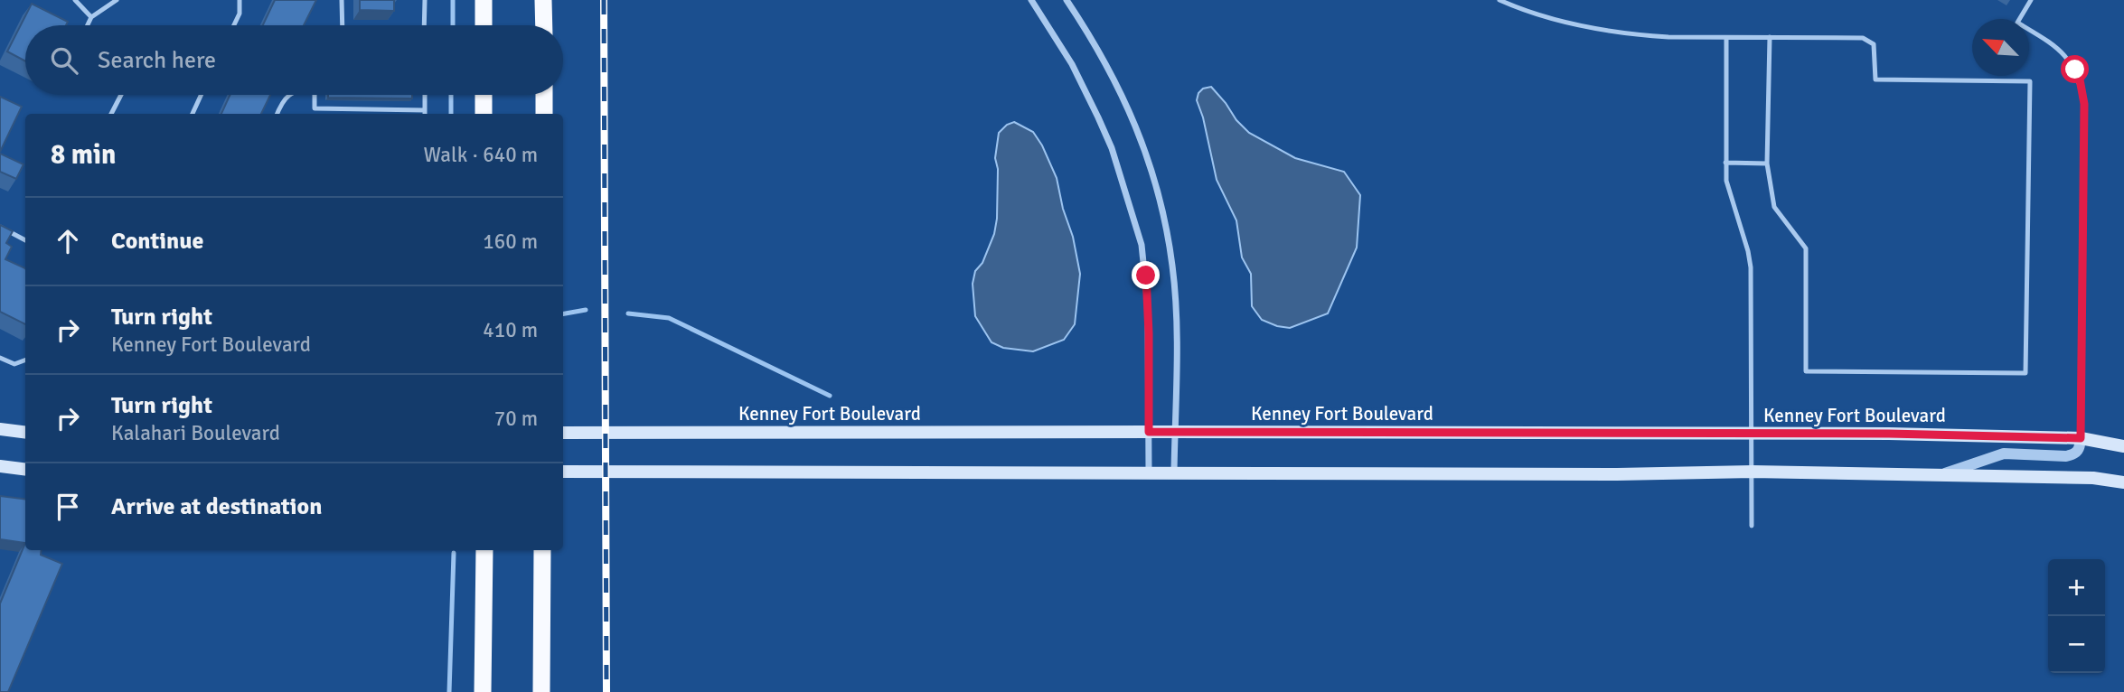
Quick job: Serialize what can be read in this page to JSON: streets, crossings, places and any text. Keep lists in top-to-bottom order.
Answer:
{
  "streets": {
    "main road": ["Kenney Fort Boulevard"]
  },
  "north": "top left",
  "page": {
    "search": "Search here",
    "heading": ["8 min", "Walk · 640 m"],
    "list": [
      ["Continue", "160 m"],
      ["Turn right", "Kenney Fort Boulevard", "410 m"],
      ["Turn right", "Kalahari Boulevard", "70 m"],
      "Arrive at destination"
    ],
    "map_buttons": ["+", "−"]
  }
}
